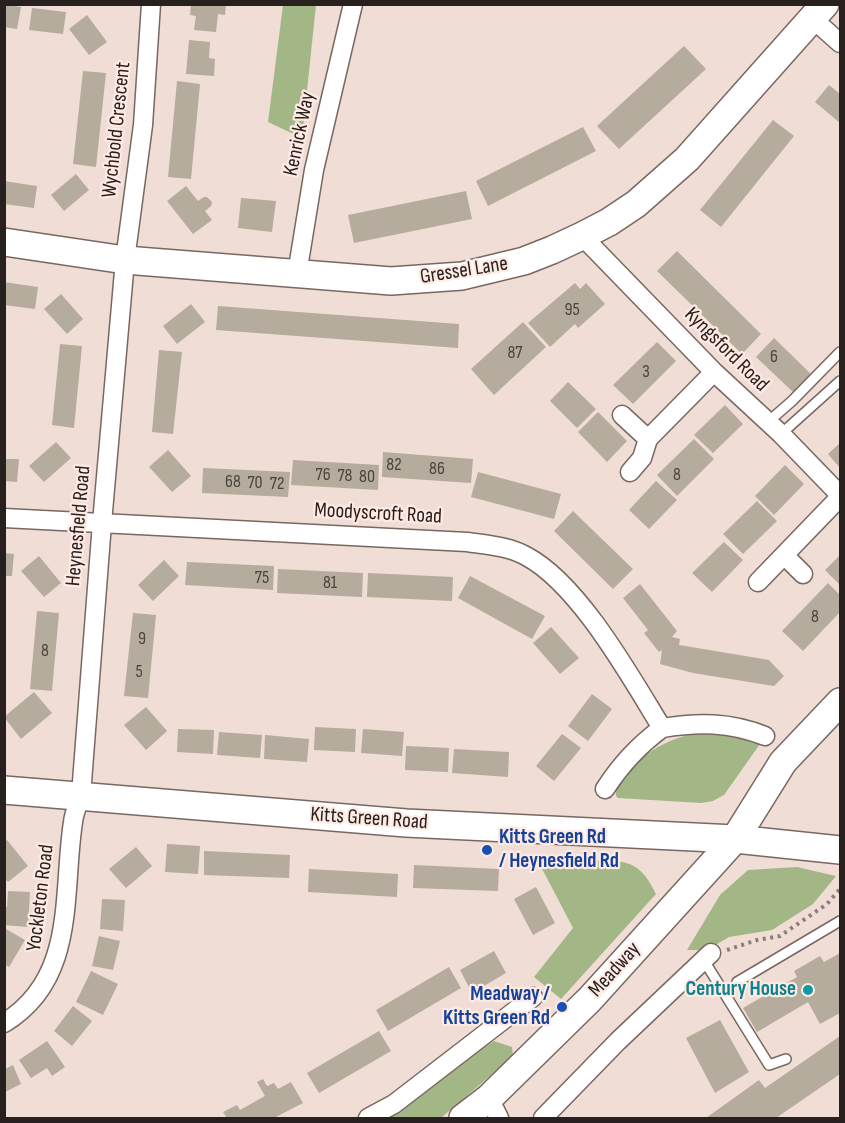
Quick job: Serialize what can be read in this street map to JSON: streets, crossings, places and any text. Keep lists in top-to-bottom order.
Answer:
{
  "streets": {
    "street": [
      "Wychbold Crescent",
      "Kenrick Way",
      "Gressel Lane",
      "Kyngsford Road",
      "Moodyscroft Road",
      "Heynesfield Road",
      "Kitts Green Road",
      "Yockleton Road",
      "Meadway"
    ]
  },
  "crossings": [
    ["Wychbold Crescent", "Gressel Lane"],
    ["Wychbold Crescent", "Heynesfield Road"],
    ["Kenrick Way", "Gressel Lane"],
    ["Gressel Lane", "Kyngsford Road"],
    ["Gressel Lane", "Heynesfield Road"],
    ["Moodyscroft Road", "Heynesfield Road"],
    ["Heynesfield Road", "Kitts Green Road"],
    ["Heynesfield Road", "Yockleton Road"],
    ["Kitts Green Road", "Yockleton Road"],
    ["Kitts Green Road", "Meadway"]
  ],
  "places": ["Kitts Green Rd / Heynesfield Rd", "Century House", "Meadway / Kitts Green Rd"],
  "house_numbers": [
    "95",
    "87",
    "6",
    "3",
    "82",
    "86",
    "76",
    "8",
    "78",
    "80",
    "68",
    "70",
    "72",
    "75",
    "81",
    "8",
    "9",
    "8",
    "5"
  ]
}
